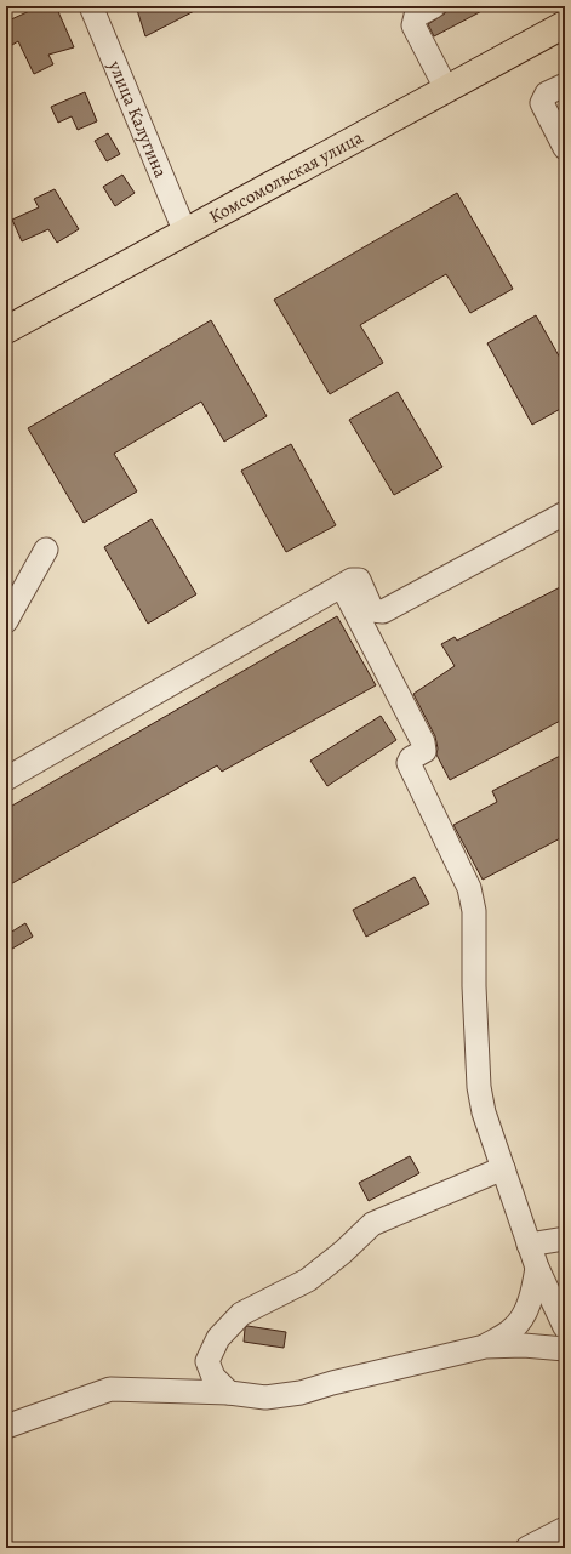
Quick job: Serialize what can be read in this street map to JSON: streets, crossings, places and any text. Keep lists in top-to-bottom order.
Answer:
{
  "streets": {
    "main road": ["Комсомольская улица"],
    "street": ["улица Калугина"]
  },
  "crossings": [
    ["улица Калугина", "Комсомольская улица"]
  ]
}
